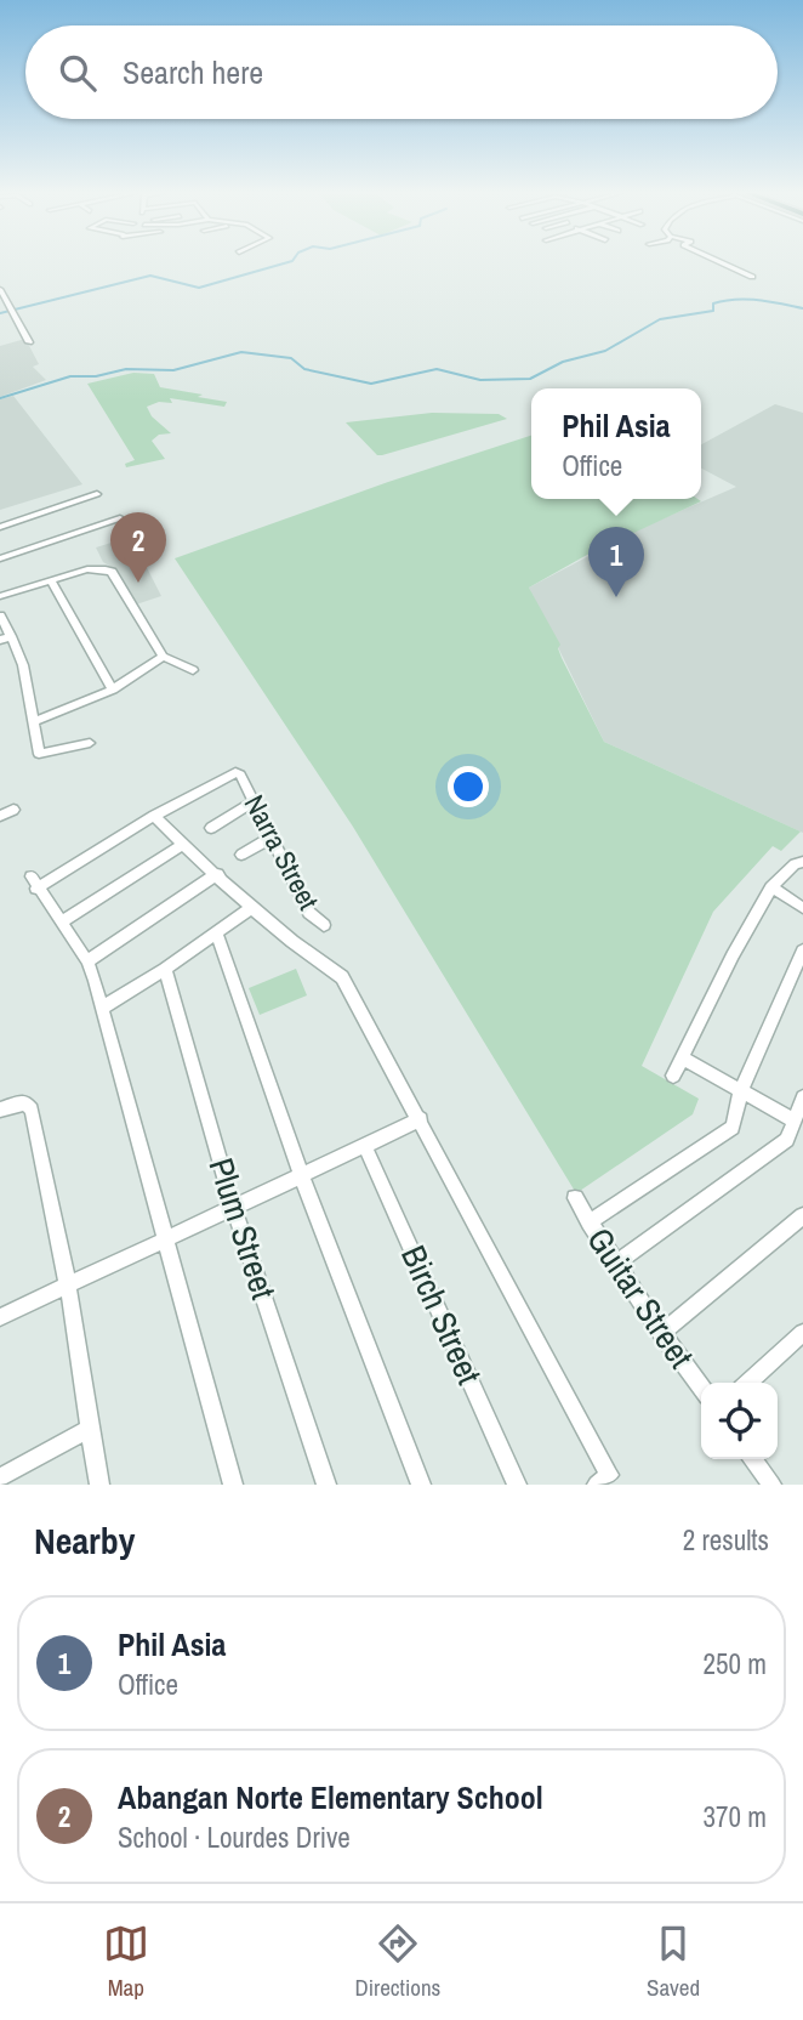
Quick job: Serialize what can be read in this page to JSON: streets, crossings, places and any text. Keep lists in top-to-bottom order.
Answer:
{
  "streets": {
    "street": [
      "Narra Street",
      "Plum Street",
      "Guitar Street",
      "Birch Street"
    ]
  },
  "page": {
    "search": "Search here",
    "popup": ["Phil Asia", "Office"],
    "pins": ["2", "1"],
    "heading": ["Nearby", "2 results"],
    "list": [
      {
        "mark": "1",
        "name": "Phil Asia",
        "note": "Office",
        "value": "250 m"
      },
      {
        "mark": "2",
        "name": "Abangan Norte Elementary School",
        "note": "School · Lourdes Drive",
        "value": "370 m"
      }
    ],
    "nav": ["Map", "Directions", "Saved"]
  }
}
